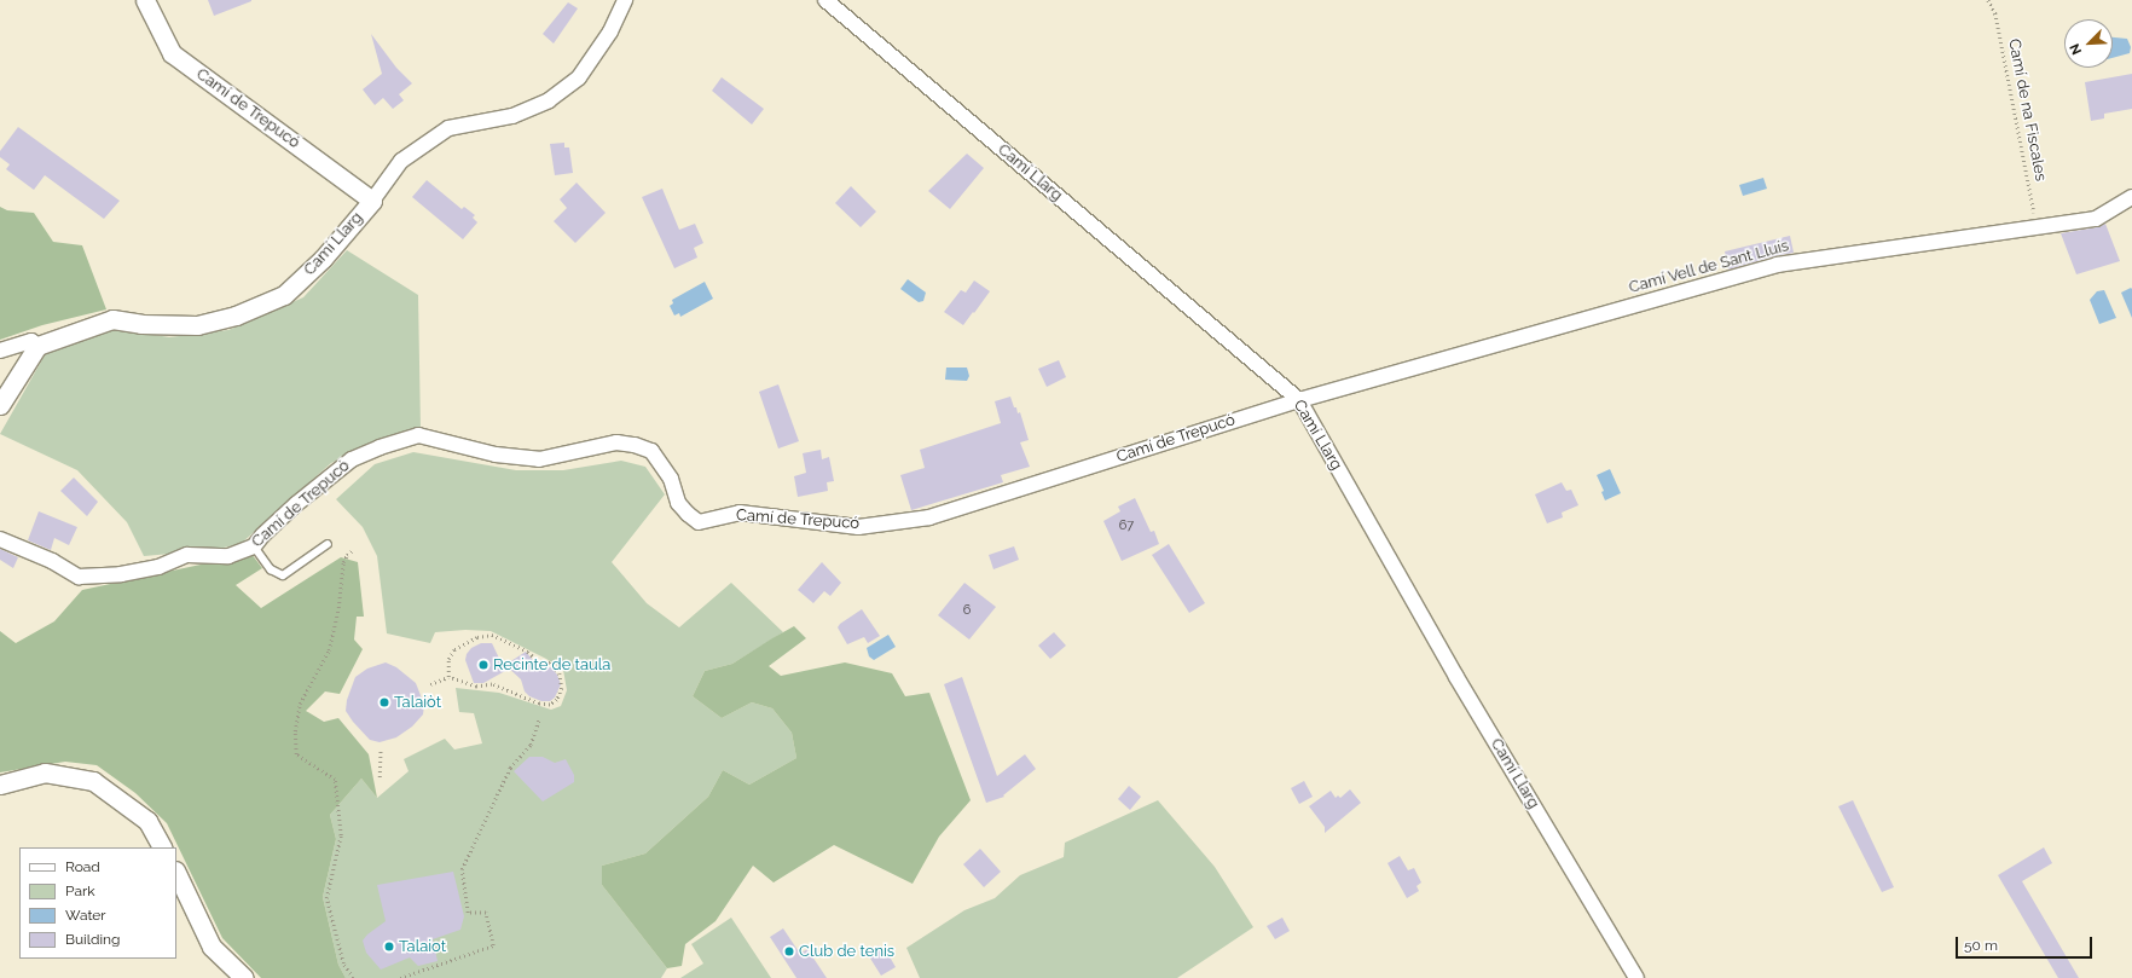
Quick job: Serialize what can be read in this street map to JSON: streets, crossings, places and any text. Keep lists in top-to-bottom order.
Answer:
{
  "streets": {
    "street": ["Camí de Trepucó", "Camí Llarg", "Camí Vell de Sant Lluís"],
    "path": ["Camí de na Fiscales"]
  },
  "crossings": [
    ["Camí de Trepucó", "Camí Llarg"],
    ["Camí de Trepucó", "Camí Vell de Sant Lluís"],
    ["Camí de na Fiscales", "Camí Vell de Sant Lluís"],
    ["Camí Llarg", "Camí Vell de Sant Lluís"]
  ],
  "places": [
    "Recinte de taula",
    "Talaiòt",
    "Talaiot",
    "Club de tenis"
  ],
  "house_numbers": ["67", "6"],
  "legend": [
    "Road",
    "Park",
    "Water",
    "Building"
  ],
  "scale_bar": "50 m",
  "north": "bottom left"
}
